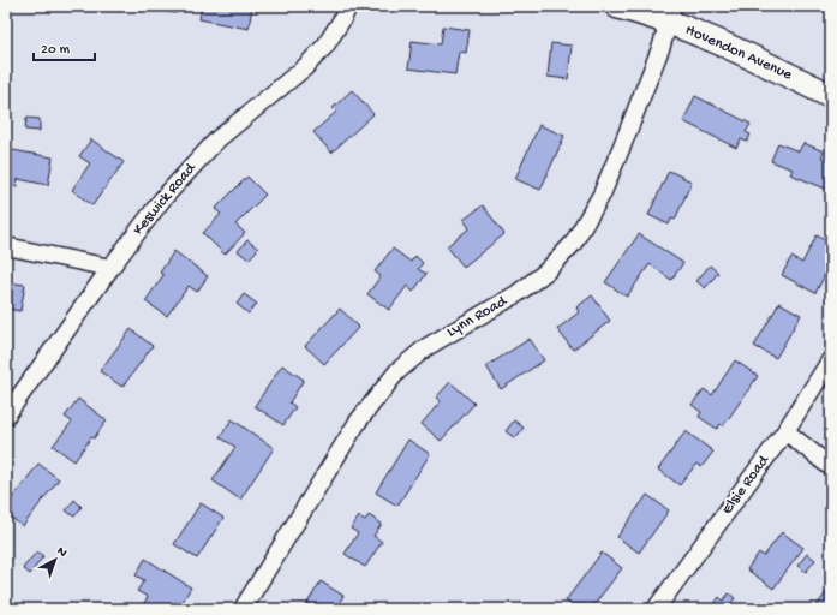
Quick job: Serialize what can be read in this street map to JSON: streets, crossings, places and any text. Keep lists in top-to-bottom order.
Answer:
{
  "streets": {
    "street": [
      "Hovendon Avenue",
      "Keswick Road",
      "Lynn Road",
      "Elsie Road"
    ]
  },
  "crossings": [
    ["Hovendon Avenue", "Lynn Road"]
  ],
  "scale_bar": "20 m",
  "north": "top right"
}
